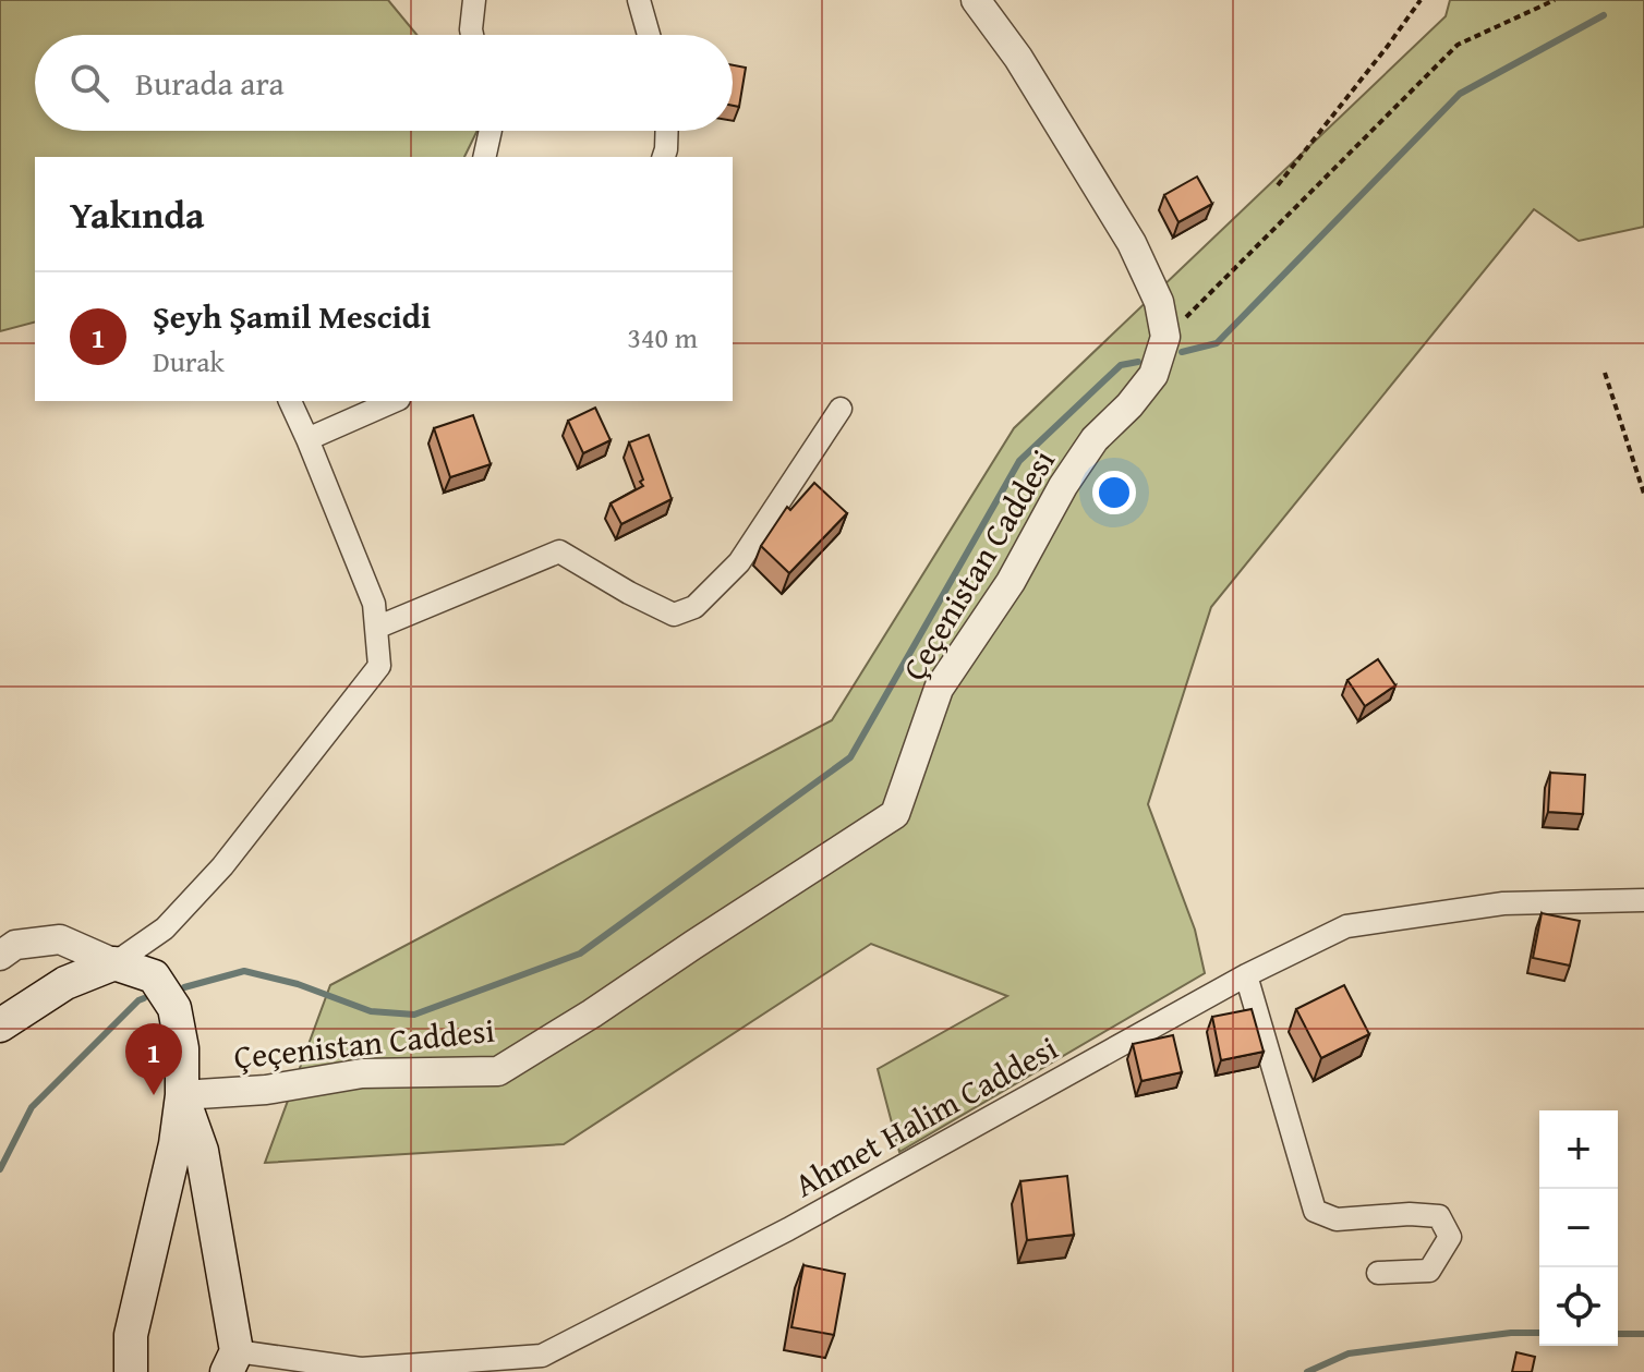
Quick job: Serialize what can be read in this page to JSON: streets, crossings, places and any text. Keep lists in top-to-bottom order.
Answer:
{
  "streets": {
    "street": ["Çeçenistan Caddesi", "Ahmet Halim Caddesi"]
  },
  "page": {
    "search": "Burada ara",
    "heading": "Yakında",
    "list": [
      {
        "mark": "1",
        "name": "Şeyh Şamil Mescidi",
        "note": "Durak",
        "value": "340 m"
      }
    ],
    "pins": "1",
    "map_buttons": ["+", "−"]
  }
}
